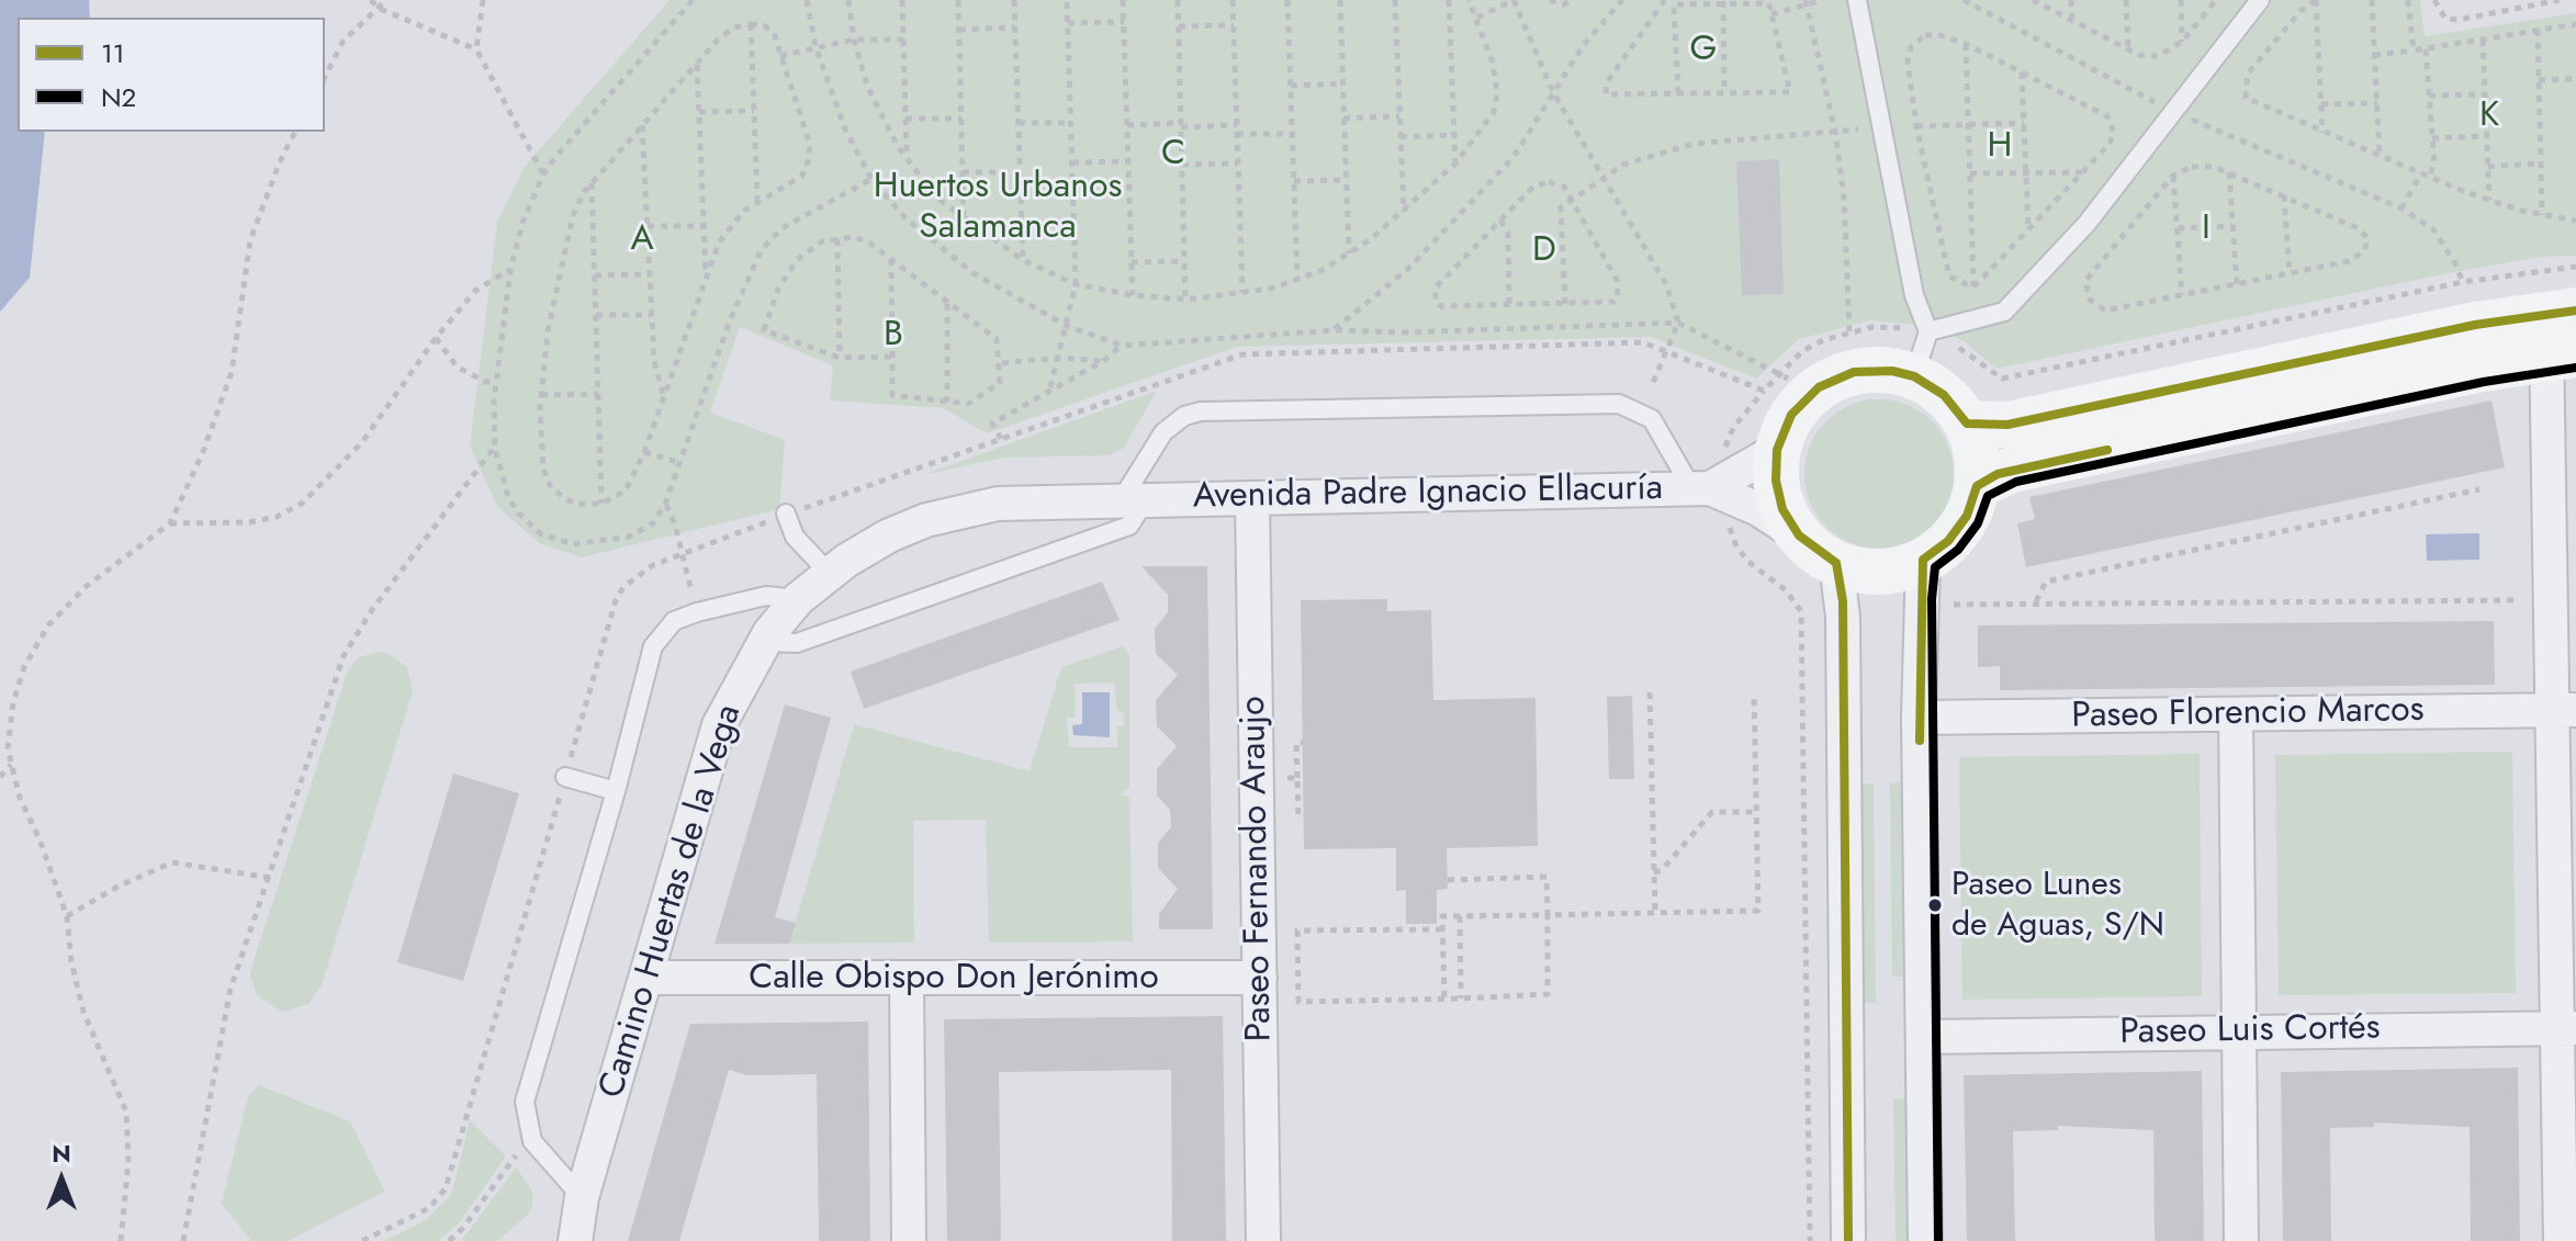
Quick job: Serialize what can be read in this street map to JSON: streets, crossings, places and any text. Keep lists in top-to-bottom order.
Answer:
{
  "streets": {
    "street": [
      "Avenida Padre Ignacio Ellacuría",
      "Paseo Florencio Marcos",
      "Paseo Fernando Araujo",
      "Camino Huertas de la Vega",
      "Calle Obispo Don Jerónimo",
      "Paseo Luis Cortés"
    ]
  },
  "crossings": [
    ["Avenida Padre Ignacio Ellacuría", "Paseo Fernando Araujo"],
    ["Avenida Padre Ignacio Ellacuría", "Camino Huertas de la Vega"],
    ["Paseo Fernando Araujo", "Calle Obispo Don Jerónimo"],
    ["Camino Huertas de la Vega", "Calle Obispo Don Jerónimo"]
  ],
  "parks": [
    "G",
    "K",
    "H",
    "C",
    "Huertos Urbanos Salamanca",
    "I",
    "A",
    "D",
    "B"
  ],
  "places": ["Paseo Lunes de Aguas, S/N"],
  "lines": ["transit line 11", "transit line N2"],
  "legend": ["11", "N2"],
  "north": "top"
}
